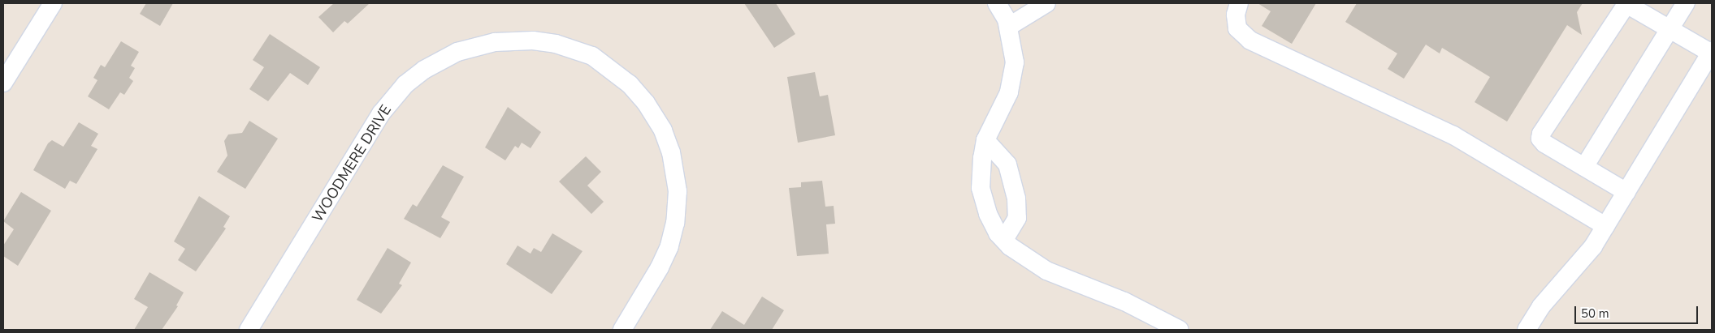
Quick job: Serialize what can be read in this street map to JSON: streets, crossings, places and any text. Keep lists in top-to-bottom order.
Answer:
{
  "streets": {
    "street": ["WOODMERE DRIVE"]
  },
  "scale_bar": "50 m"
}
